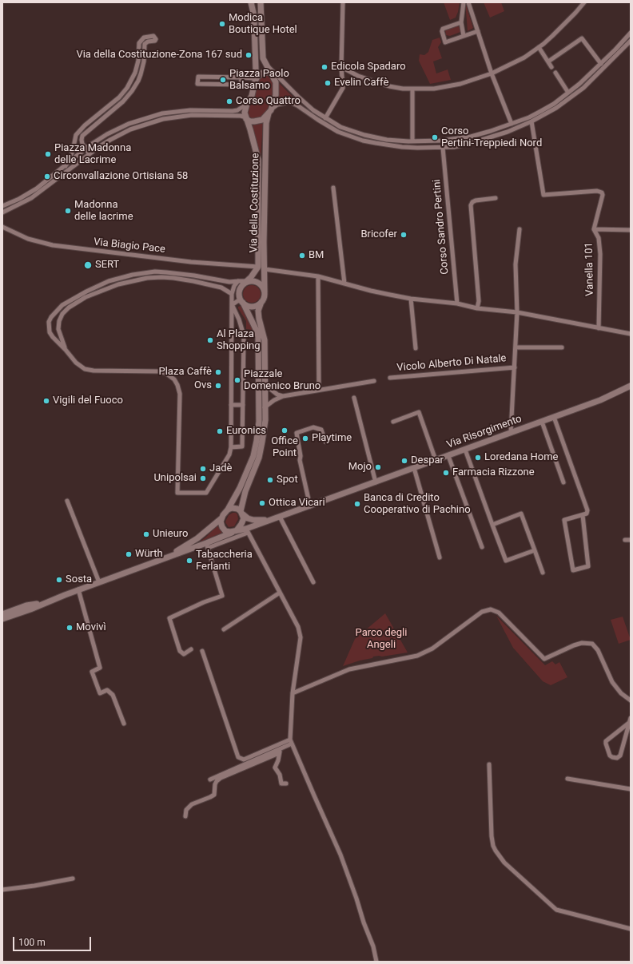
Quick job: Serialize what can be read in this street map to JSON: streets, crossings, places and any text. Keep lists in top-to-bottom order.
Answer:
{
  "streets": {
    "main road": ["Via della Costituzione", "Via Risorgimento"],
    "street": [
      "Corso Sandro Pertini",
      "Via Biagio Pace",
      "Vanella 101",
      "Vicolo Alberto Di Natale"
    ]
  },
  "crossings": [
    ["Via della Costituzione", "Via Biagio Pace"]
  ],
  "parks": ["Parco degli Angeli"],
  "places": [
    "Modica Boutique Hotel",
    "Via della Costituzione-Zona 167 sud",
    "Edicola Spadaro",
    "Piazza Paolo Balsamo",
    "Evelin Caffè",
    "Corso Quattro",
    "Corso Pertini-Treppiedi Nord",
    "Piazza Madonna delle Lacrime",
    "Circonvallazione Ortisiana 58",
    "Madonna delle lacrime",
    "Bricofer",
    "BM",
    "SERT",
    "Al Plaza Shopping",
    "Plaza Caffè",
    "Piazzale Domenico Bruno",
    "Ovs",
    "Vigili del Fuoco",
    "Office Point",
    "Euronics",
    "Playtime",
    "Loredana Home",
    "Despar",
    "Mojo",
    "Jadè",
    "Farmacia Rizzone",
    "Unipolsai",
    "Spot",
    "Ottica Vicari",
    "Banca di Credito Cooperativo di Pachino",
    "Unieuro",
    "Würth",
    "Tabaccheria Ferlanti",
    "Sosta",
    "Movivì"
  ],
  "scale_bar": "100 m"
}
